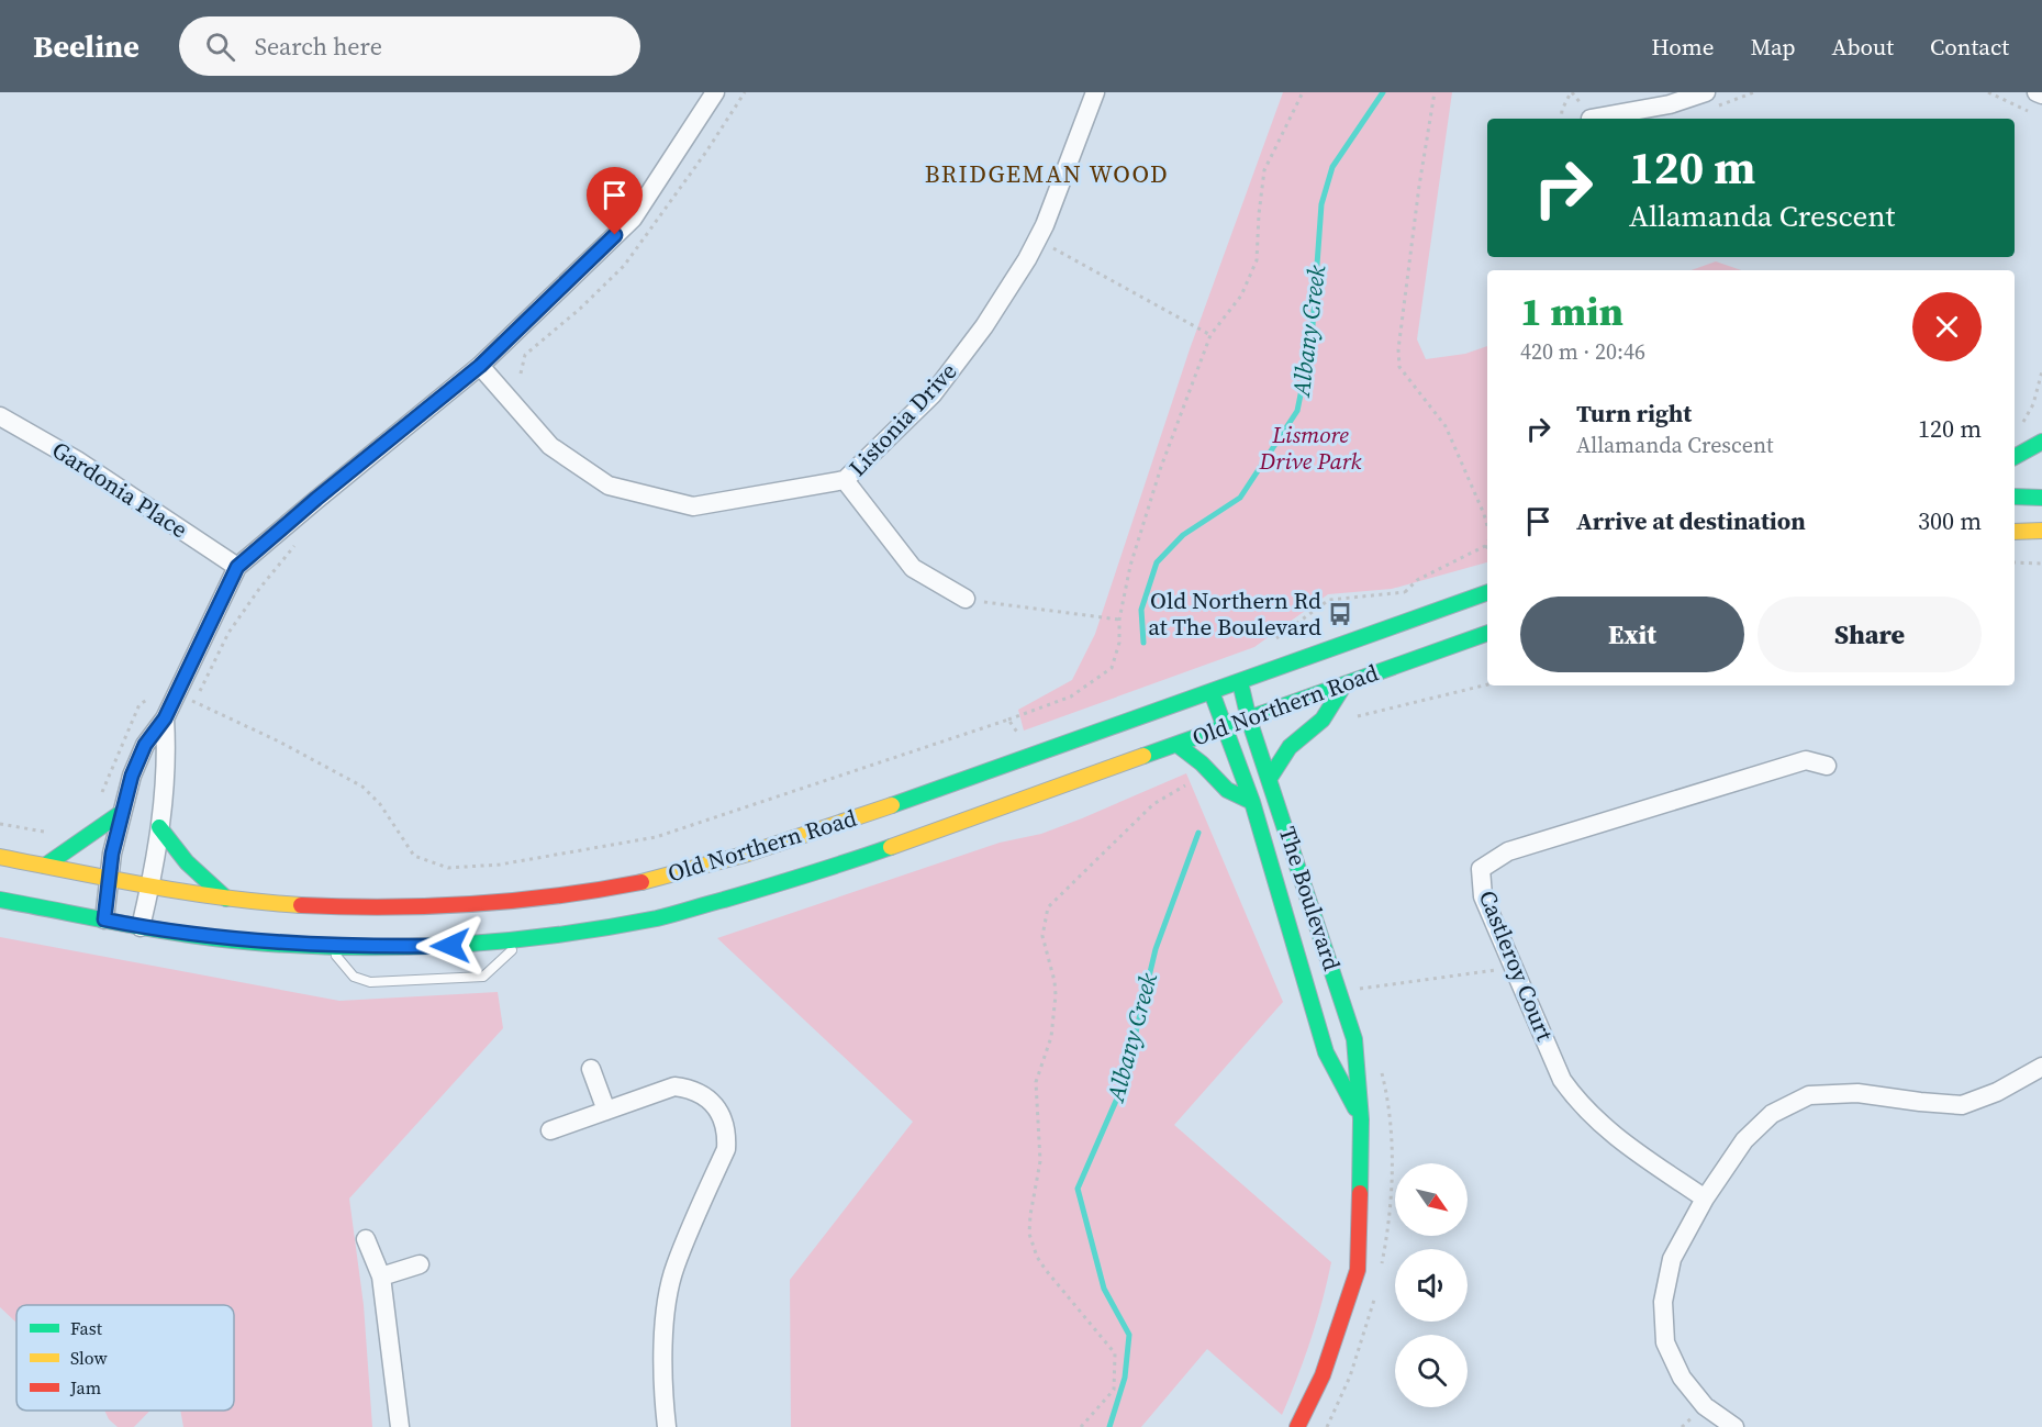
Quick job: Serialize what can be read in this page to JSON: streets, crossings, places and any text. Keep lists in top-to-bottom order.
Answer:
{
  "streets": {
    "main road": ["Old Northern Road", "The Boulevard"],
    "street": ["Listonia Drive", "Gardonia Place", "Castleroy Court"]
  },
  "crossings": [
    ["Old Northern Road", "The Boulevard"]
  ],
  "districts": ["BRIDGEMAN WOOD"],
  "water": ["Albany Creek"],
  "parks": ["Lismore Drive Park"],
  "places": {
    "bus stop": ["Old Northern Rd at The Boulevard"]
  },
  "legend": ["Fast", "Slow", "Jam"],
  "north": "bottom right",
  "page": {
    "header": "Beeline",
    "search": "Search here",
    "nav": [
      "Home",
      "Map",
      "About",
      "Contact"
    ],
    "turn": ["120 m", "Allamanda Crescent"],
    "heading": ["1 min", "420 m · 20:46"],
    "list": [
      {
        "name": "Turn right",
        "note": "Allamanda Crescent",
        "value": "120 m"
      },
      {
        "name": "Arrive at destination",
        "value": "300 m"
      }
    ],
    "buttons": ["Exit", "Share"]
  }
}
